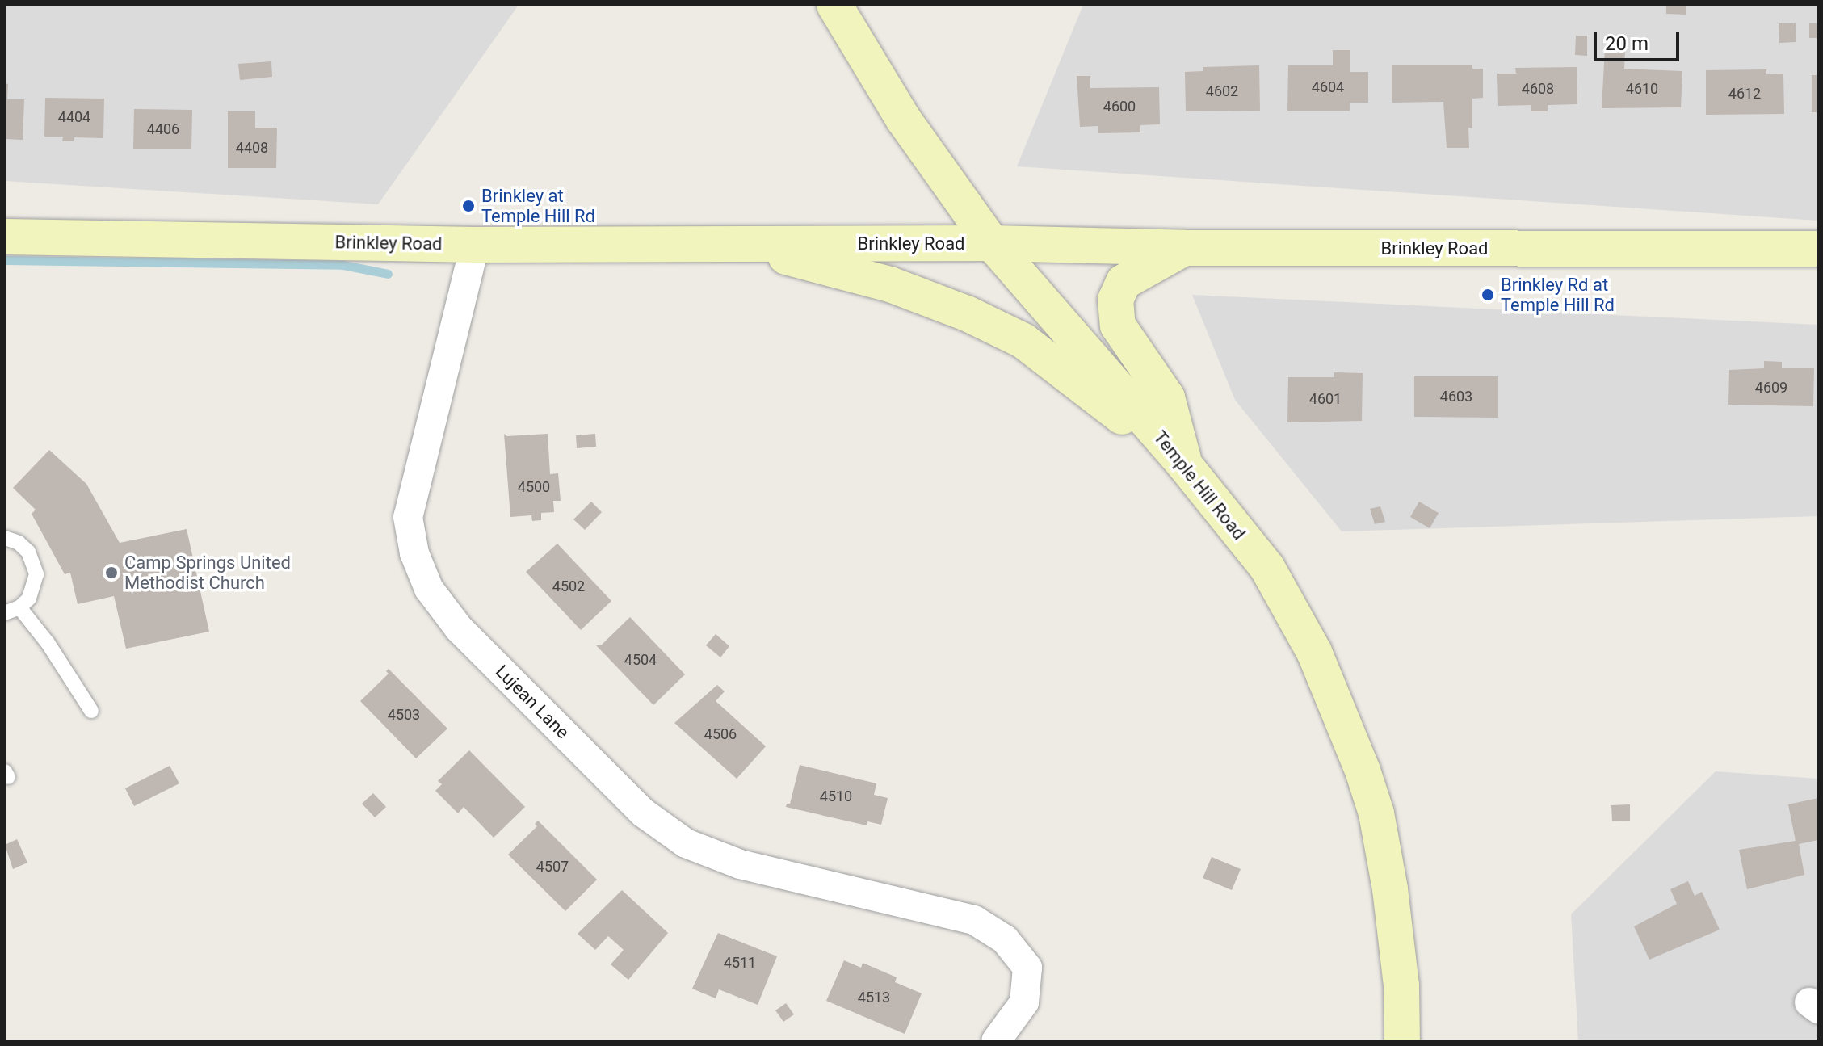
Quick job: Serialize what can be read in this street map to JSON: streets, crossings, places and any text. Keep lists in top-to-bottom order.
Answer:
{
  "streets": {
    "main road": ["Brinkley Road", "Temple Hill Road"],
    "street": ["Lujean Lane"]
  },
  "crossings": [
    ["Brinkley Road", "Temple Hill Road"],
    ["Brinkley Road", "Lujean Lane"]
  ],
  "places": ["Brinkley at Temple Hill Rd", "Brinkley Rd at Temple Hill Rd", "Camp Springs United Methodist Church"],
  "house_numbers": [
    "4604",
    "4608",
    "4610",
    "4602",
    "4612",
    "4600",
    "4404",
    "4406",
    "4408",
    "4609",
    "4603",
    "4601",
    "4500",
    "4502",
    "4504",
    "4503",
    "4506",
    "4510",
    "4507",
    "4511",
    "4513"
  ],
  "scale_bar": "20 m"
}
